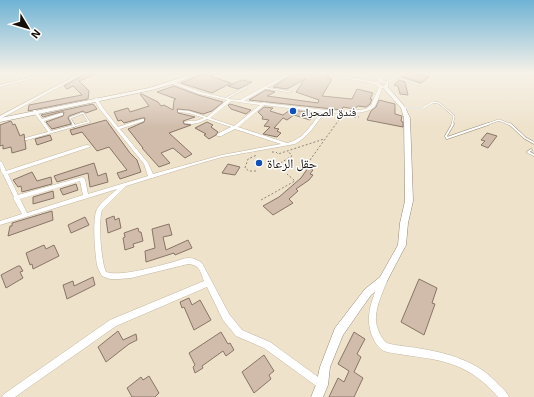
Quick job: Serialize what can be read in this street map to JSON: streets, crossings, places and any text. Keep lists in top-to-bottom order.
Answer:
{
  "places": ["فندق الصحراء", "حقل الرعاة"],
  "north": "bottom right"
}
